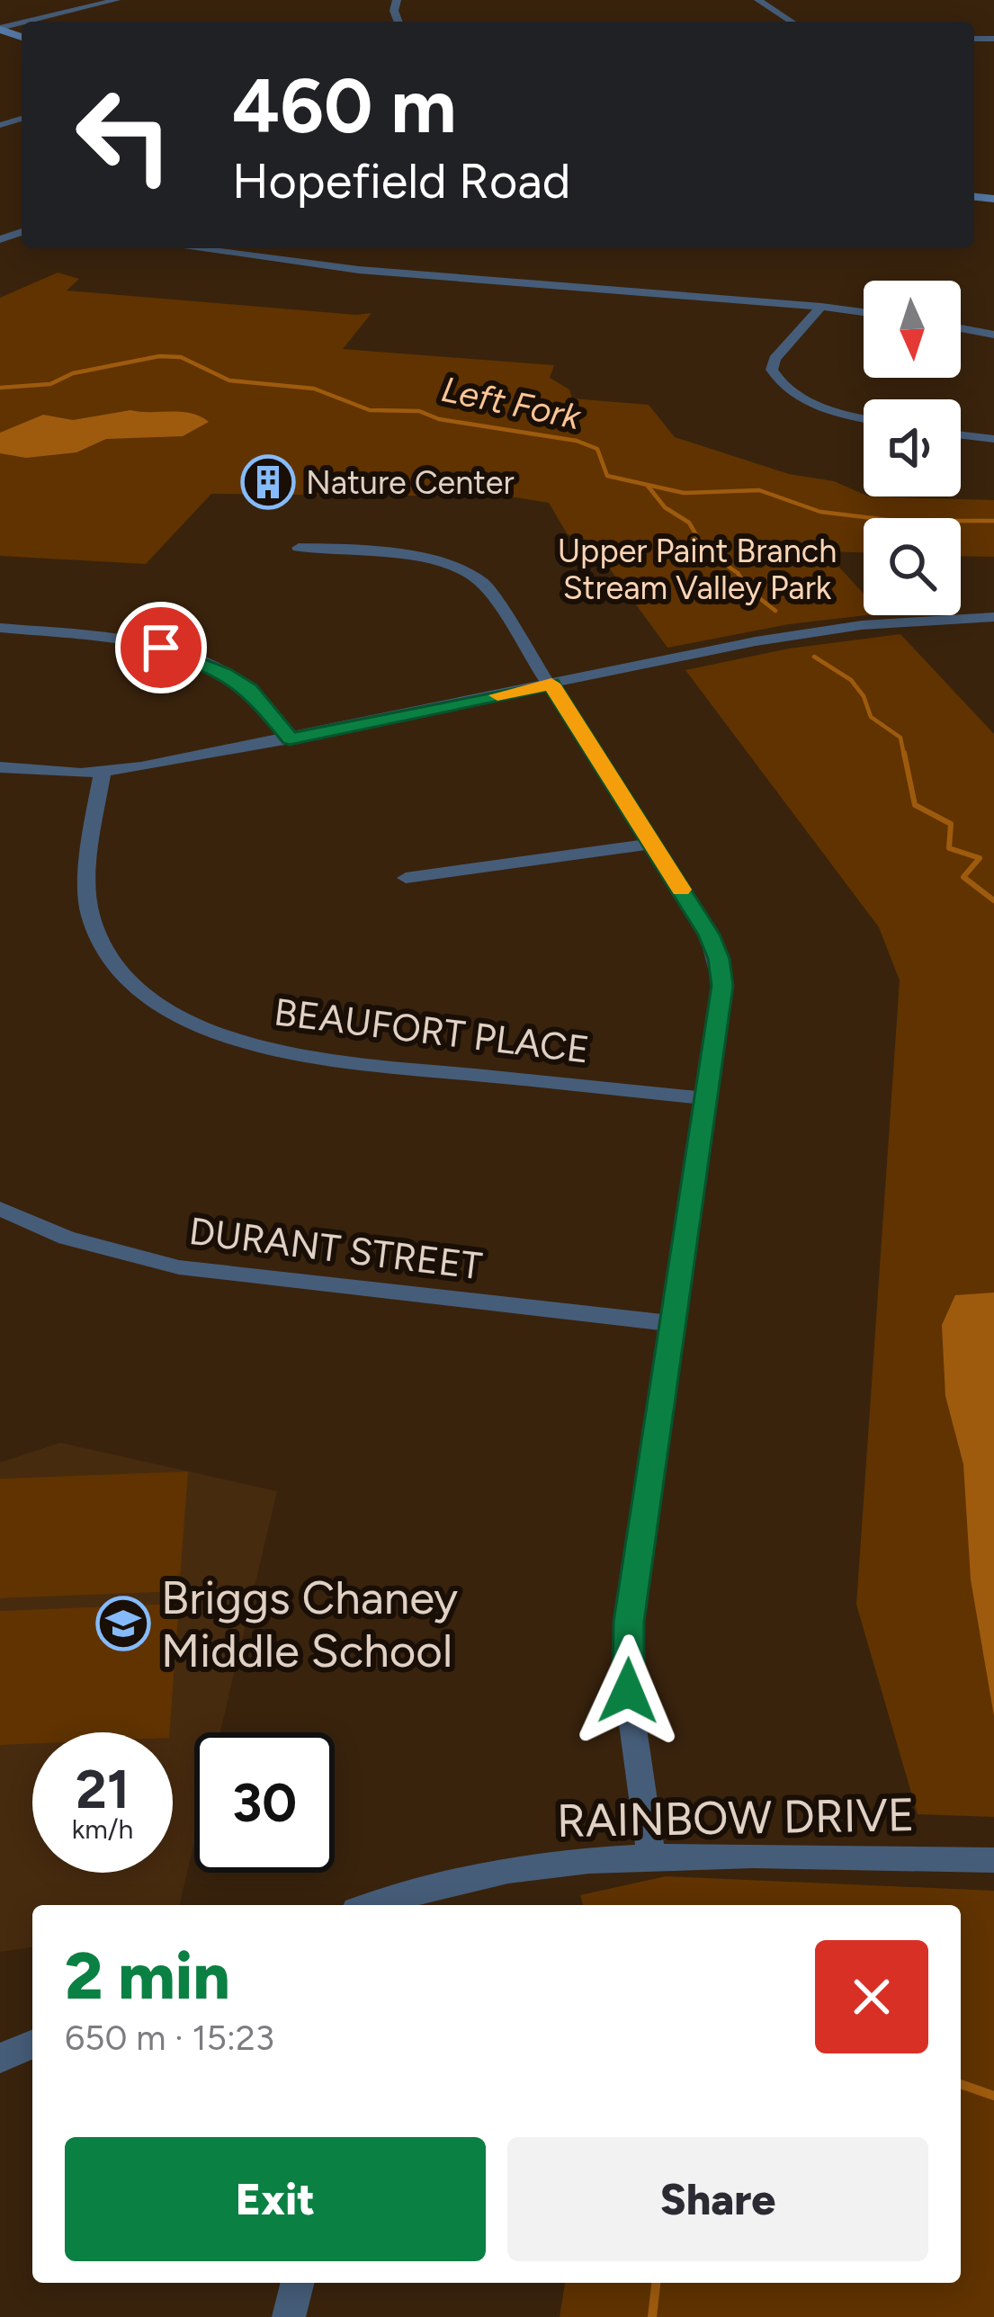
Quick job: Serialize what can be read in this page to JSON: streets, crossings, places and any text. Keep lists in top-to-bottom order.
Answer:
{
  "streets": {
    "street": ["BEAUFORT PLACE", "DURANT STREET", "RAINBOW DRIVE"]
  },
  "water": ["Left Fork"],
  "parks": ["Upper Paint Branch Stream Valley Park"],
  "places": {
    "building": ["Nature Center"],
    "school or university": ["Briggs Chaney Middle School"]
  },
  "north": "bottom",
  "page": {
    "turn": ["460 m", "Hopefield Road"],
    "speed": "21 km/h",
    "limit": "30",
    "heading": ["2 min", "650 m · 15:23"],
    "buttons": ["Exit", "Share"]
  }
}
